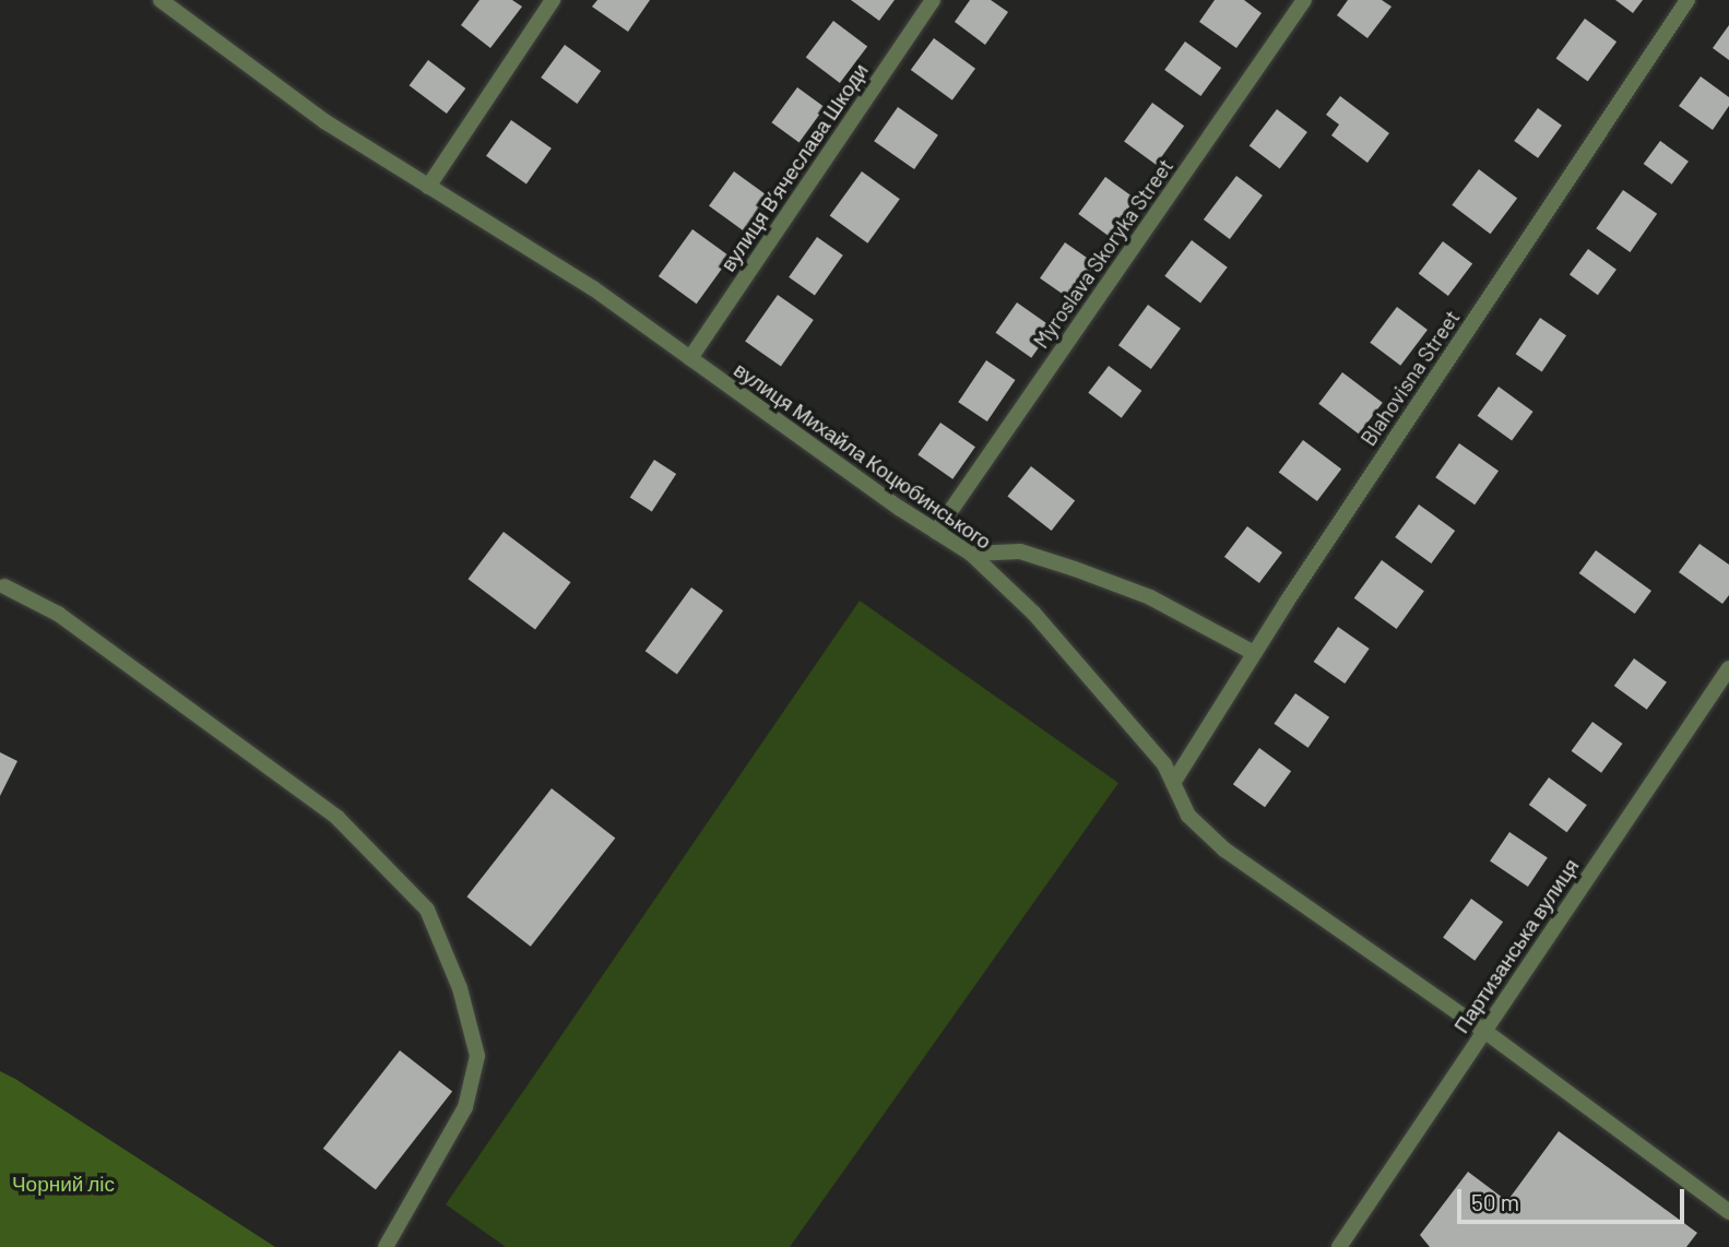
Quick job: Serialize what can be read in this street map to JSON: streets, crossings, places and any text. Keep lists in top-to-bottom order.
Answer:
{
  "streets": {
    "street": [
      "вулиця Вʼячеслава Шкоди",
      "Myroslava Skoryka Street",
      "Blahovisna Street",
      "вулиця Михайла Коцюбинського",
      "Партизанська вулиця"
    ]
  },
  "crossings": [
    ["вулиця Вʼячеслава Шкоди", "вулиця Михайла Коцюбинського"],
    ["Myroslava Skoryka Street", "вулиця Михайла Коцюбинського"],
    ["Blahovisna Street", "вулиця Михайла Коцюбинського"],
    ["вулиця Михайла Коцюбинського", "Партизанська вулиця"]
  ],
  "parks": ["Чорний ліс"],
  "scale_bar": "50 m"
}
